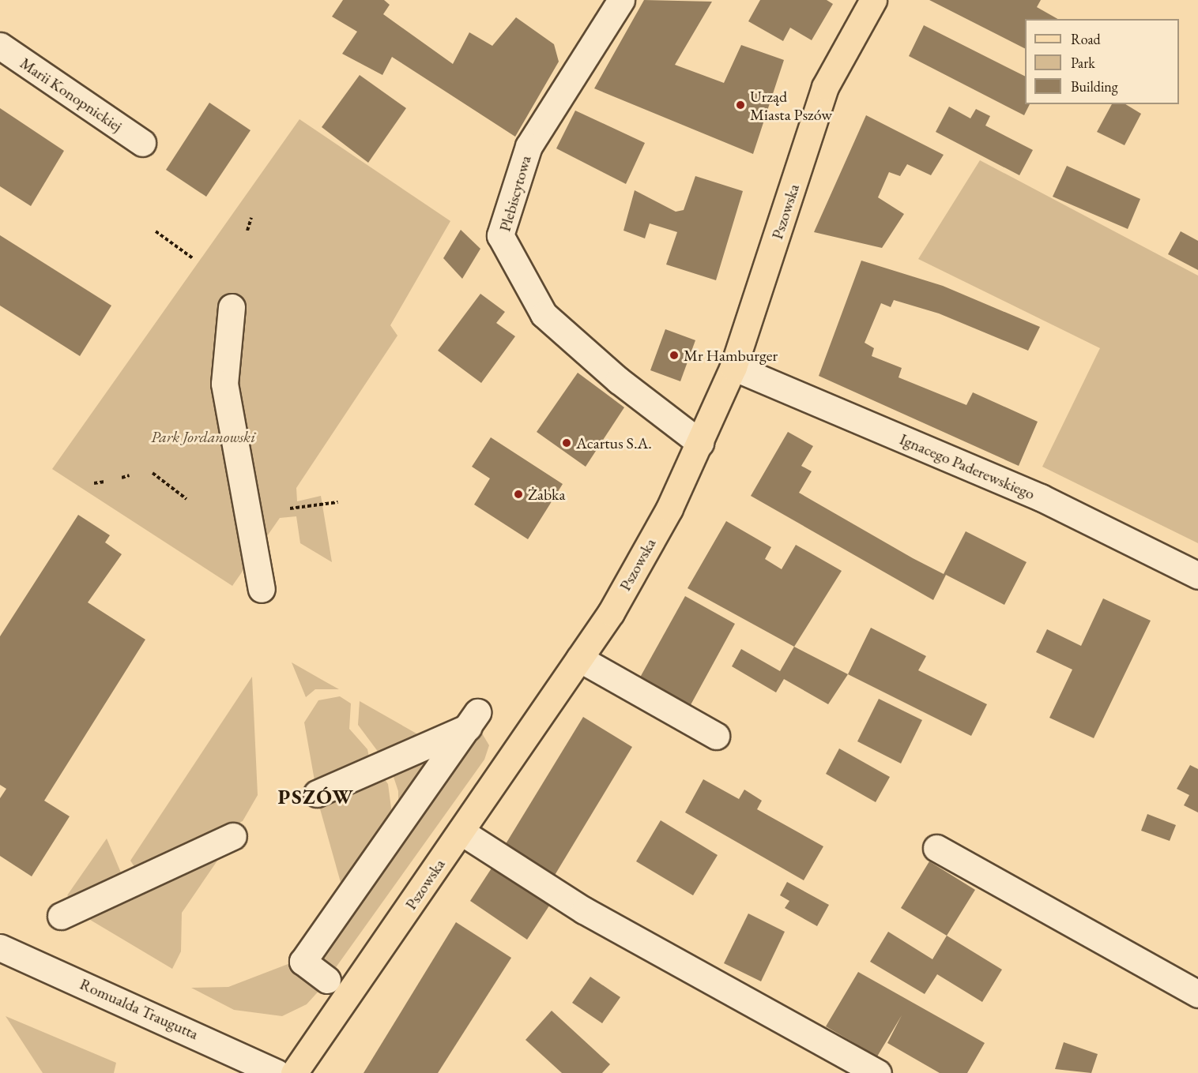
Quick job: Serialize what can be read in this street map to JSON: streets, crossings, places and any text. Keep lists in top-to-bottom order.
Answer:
{
  "streets": {
    "main road": ["Pszowska"],
    "street": [
      "Marii Konopnickiej",
      "Plebiscytowa",
      "Ignacego Paderewskiego",
      "Romualda Traugutta"
    ]
  },
  "crossings": [
    ["Plebiscytowa", "Pszowska"],
    ["Pszowska", "Ignacego Paderewskiego"]
  ],
  "districts": ["PSZÓW"],
  "parks": ["Park Jordanowski"],
  "places": [
    "Urząd Miasta Pszów",
    "Mr Hamburger",
    "Acartus S.A.",
    "Żabka"
  ],
  "legend": ["Road", "Park", "Building"]
}
